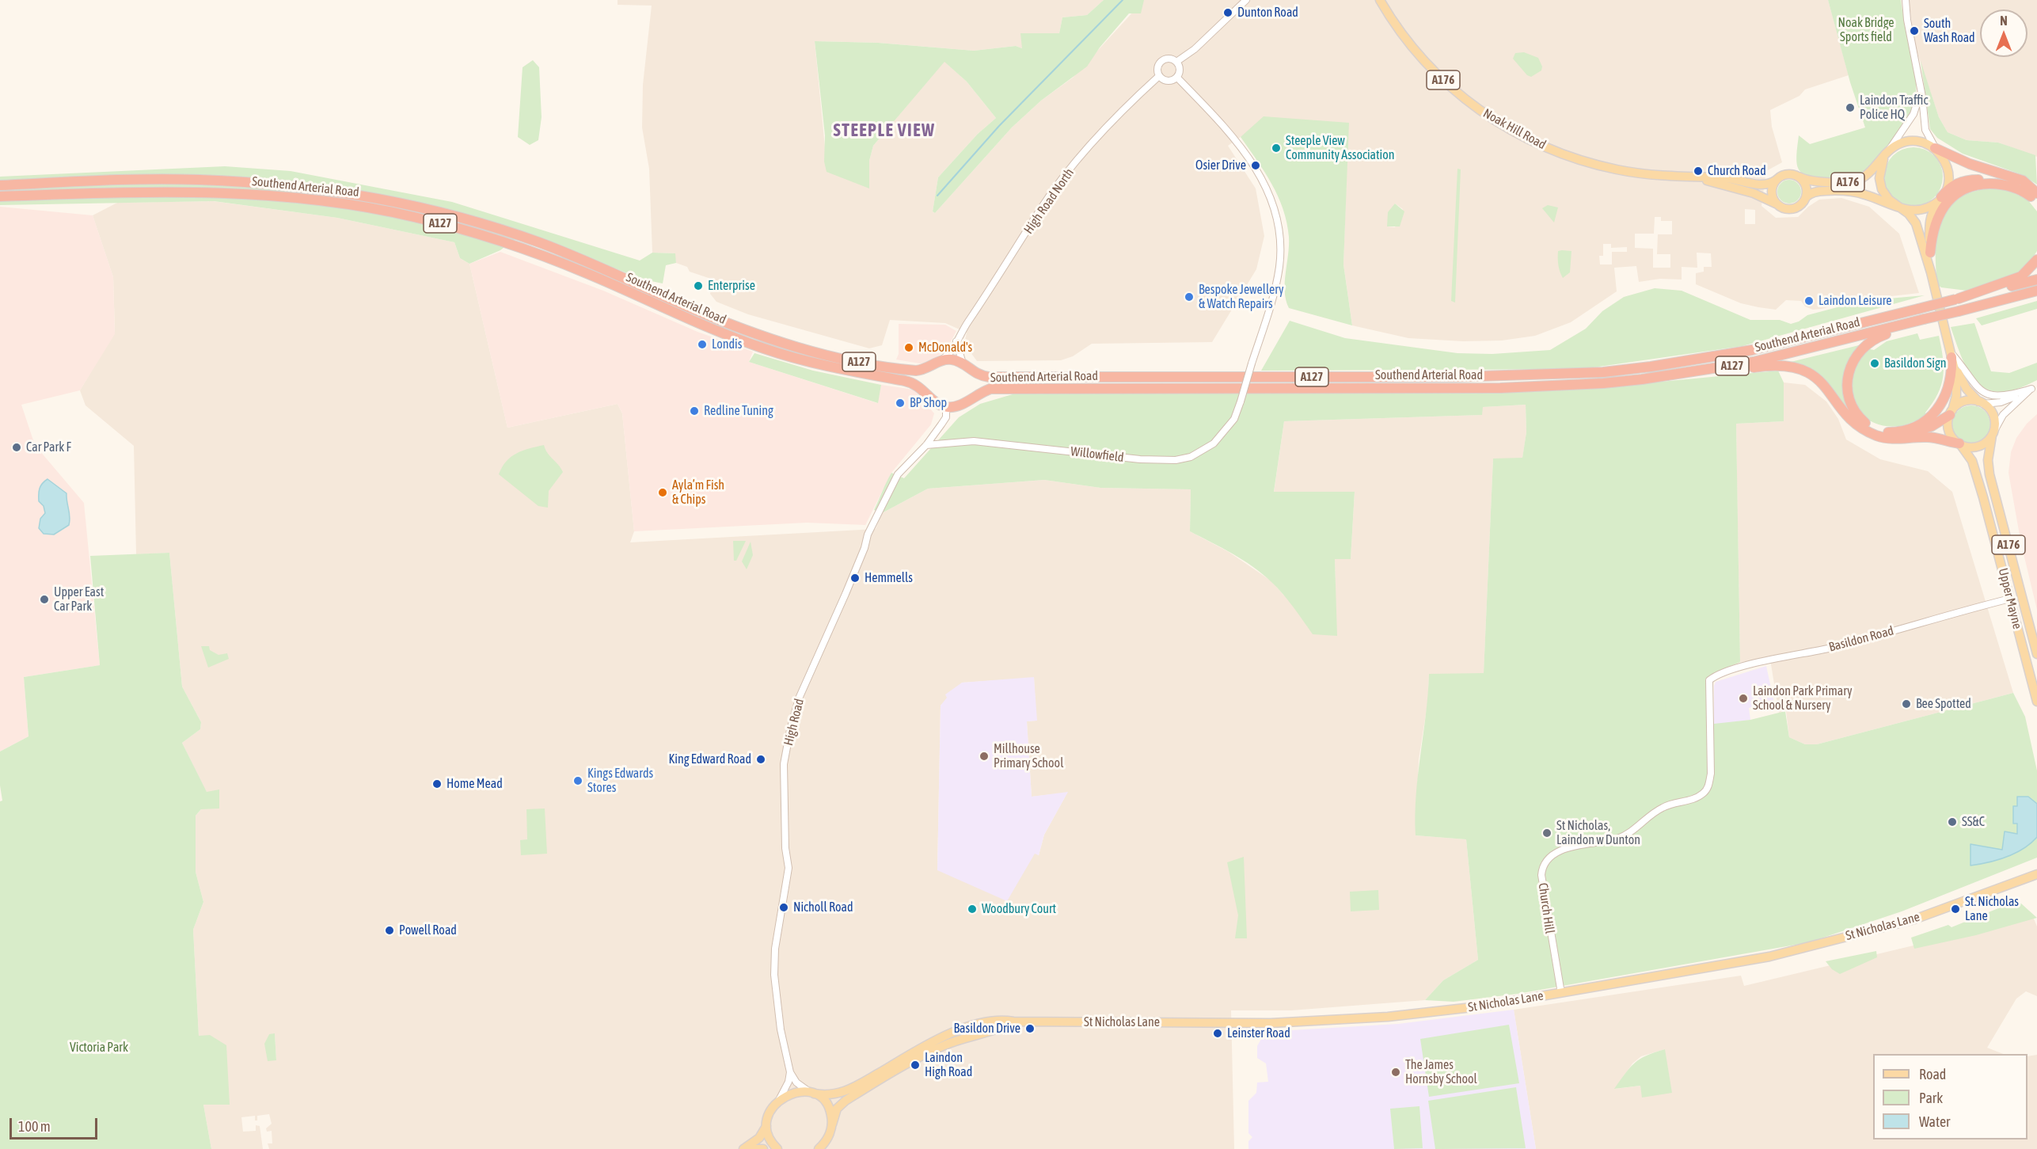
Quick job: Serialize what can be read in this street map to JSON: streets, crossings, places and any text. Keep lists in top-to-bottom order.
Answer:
{
  "streets": {
    "highway": ["Southend Arterial Road", "A127"],
    "main road": [
      "A176",
      "Noak Hill Road",
      "Upper Mayne",
      "St Nicholas Lane"
    ],
    "street": [
      "High Road North",
      "Willowfield",
      "Basildon Road",
      "High Road",
      "Church Hill"
    ]
  },
  "crossings": [
    ["A176", "Noak Hill Road"],
    ["A176", "A127"],
    ["A176", "Upper Mayne"],
    ["Southend Arterial Road", "High Road North"],
    ["Southend Arterial Road", "A127"],
    ["Southend Arterial Road", "High Road"],
    ["High Road North", "Willowfield"],
    ["A127", "Upper Mayne"],
    ["Willowfield", "High Road"],
    ["Upper Mayne", "Basildon Road"],
    ["Basildon Road", "Church Hill"],
    ["Church Hill", "St Nicholas Lane"]
  ],
  "districts": ["STEEPLE VIEW"],
  "parks": ["Noak Bridge Sports field", "Victoria Park"],
  "places": [
    "Dunton Road",
    "South Wash Road",
    "Laindon Traffic Police HQ",
    "Steeple View Community Association",
    "Osier Drive",
    "Church Road",
    "Enterprise",
    "Bespoke Jewellery & Watch Repairs",
    "Laindon Leisure",
    "Londis",
    "McDonald's",
    "Basildon Sign",
    "BP Shop",
    "Redline Tuning",
    "Car Park F",
    "Ayla’m Fish & Chips",
    "Hemmells",
    "Upper East Car Park",
    "Laindon Park Primary School & Nursery",
    "Bee Spotted",
    "Millhouse Primary School",
    "King Edward Road",
    "Kings Edwards Stores",
    "Home Mead",
    "SS&C",
    "St Nicholas, Laindon w Dunton",
    "Nicholl Road",
    "Woodbury Court",
    "St. Nicholas Lane",
    "Powell Road",
    "Basildon Drive",
    "Leinster Road",
    "Laindon High Road",
    "The James Hornsby School"
  ],
  "legend": ["Road", "Park", "Water"],
  "scale_bar": "100 m",
  "north": "top"
}
